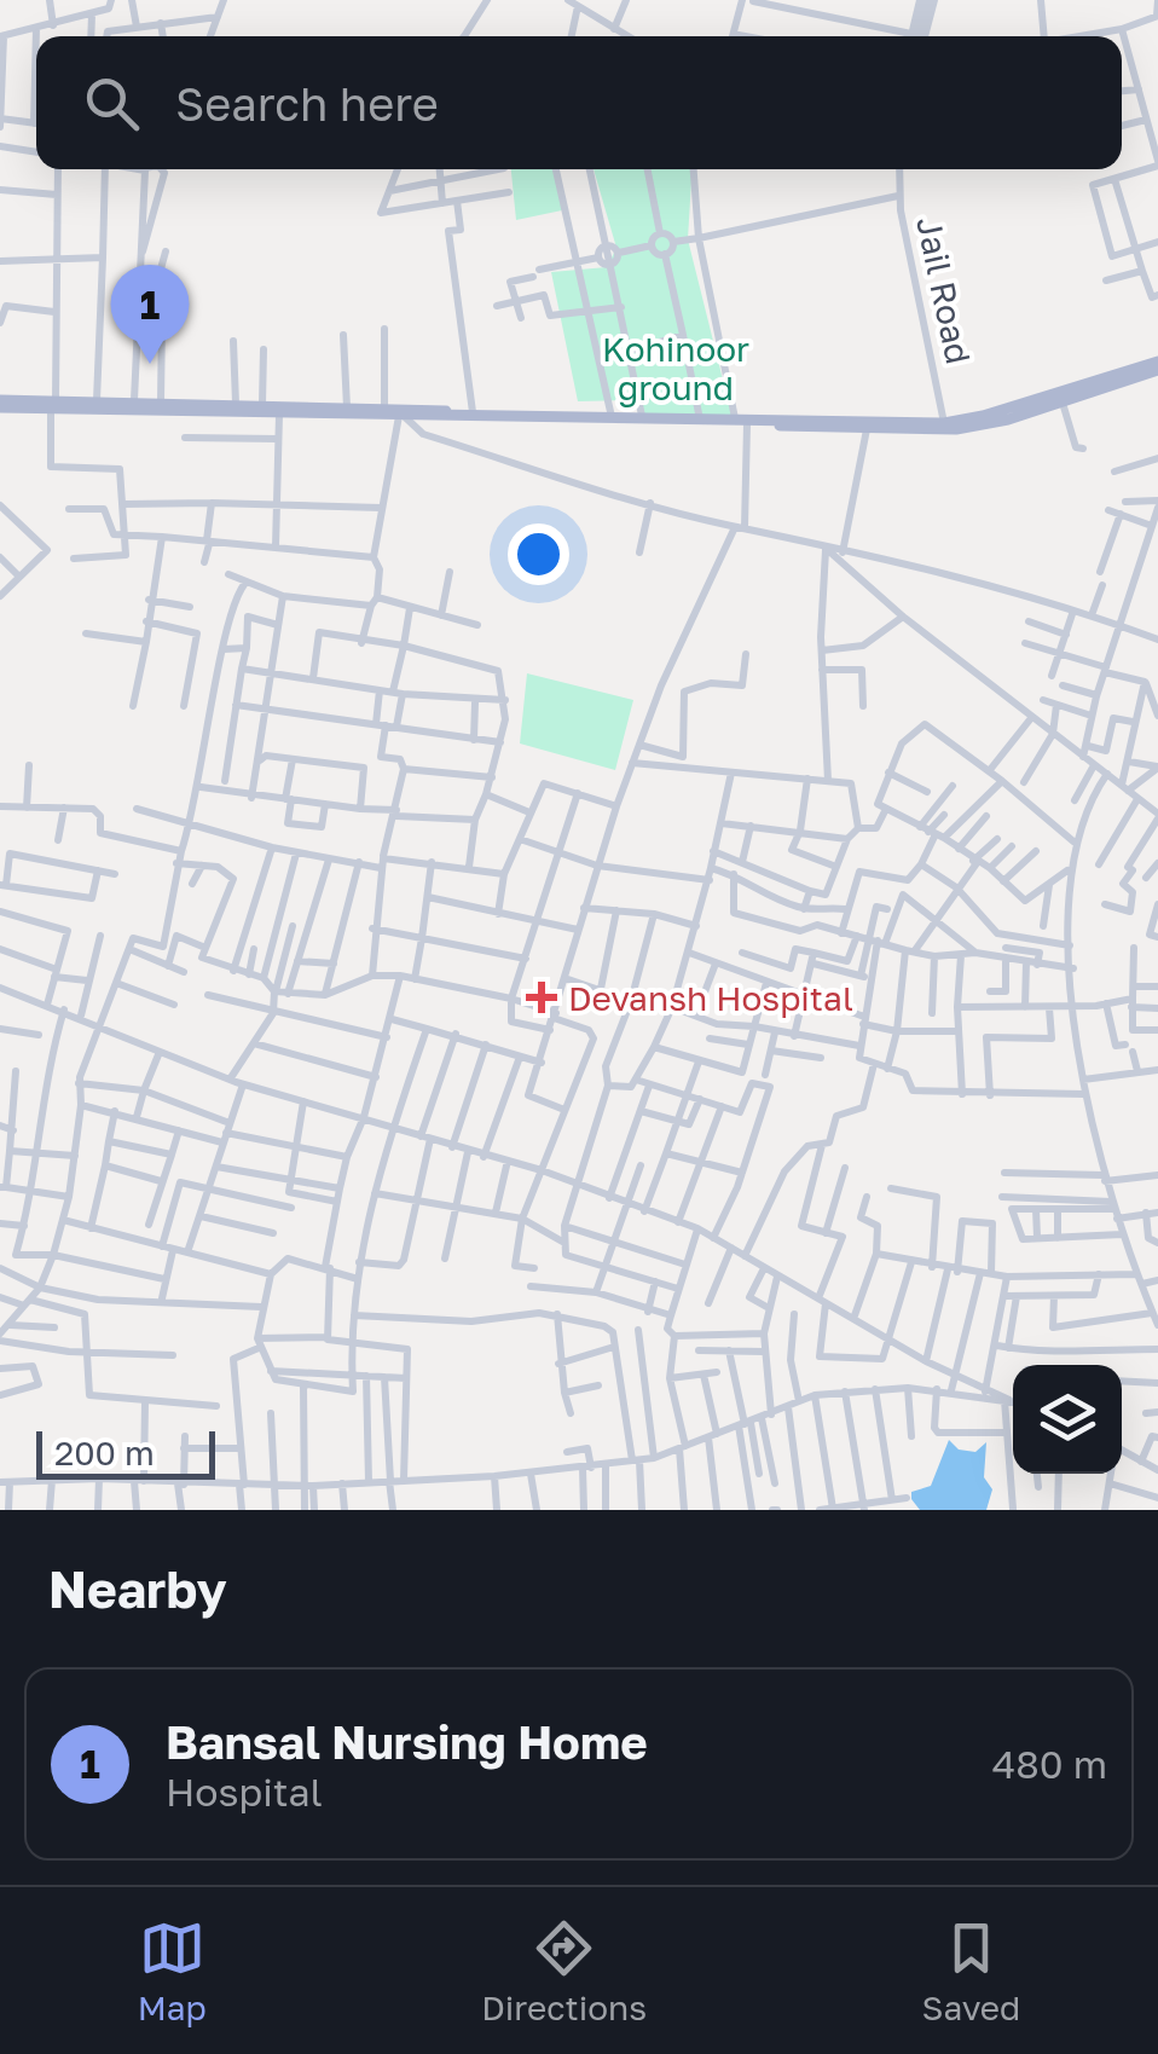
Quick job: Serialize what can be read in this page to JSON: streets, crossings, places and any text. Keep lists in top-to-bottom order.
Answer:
{
  "streets": {
    "street": ["Jail Road"]
  },
  "parks": ["Kohinoor ground"],
  "places": {
    "health": ["Devansh Hospital"]
  },
  "scale_bar": "200 m",
  "page": {
    "search": "Search here",
    "pins": "1",
    "scale": "200 m",
    "heading": "Nearby",
    "list": [
      {
        "mark": "1",
        "name": "Bansal Nursing Home",
        "note": "Hospital",
        "value": "480 m"
      }
    ],
    "nav": ["Map", "Directions", "Saved"]
  }
}
